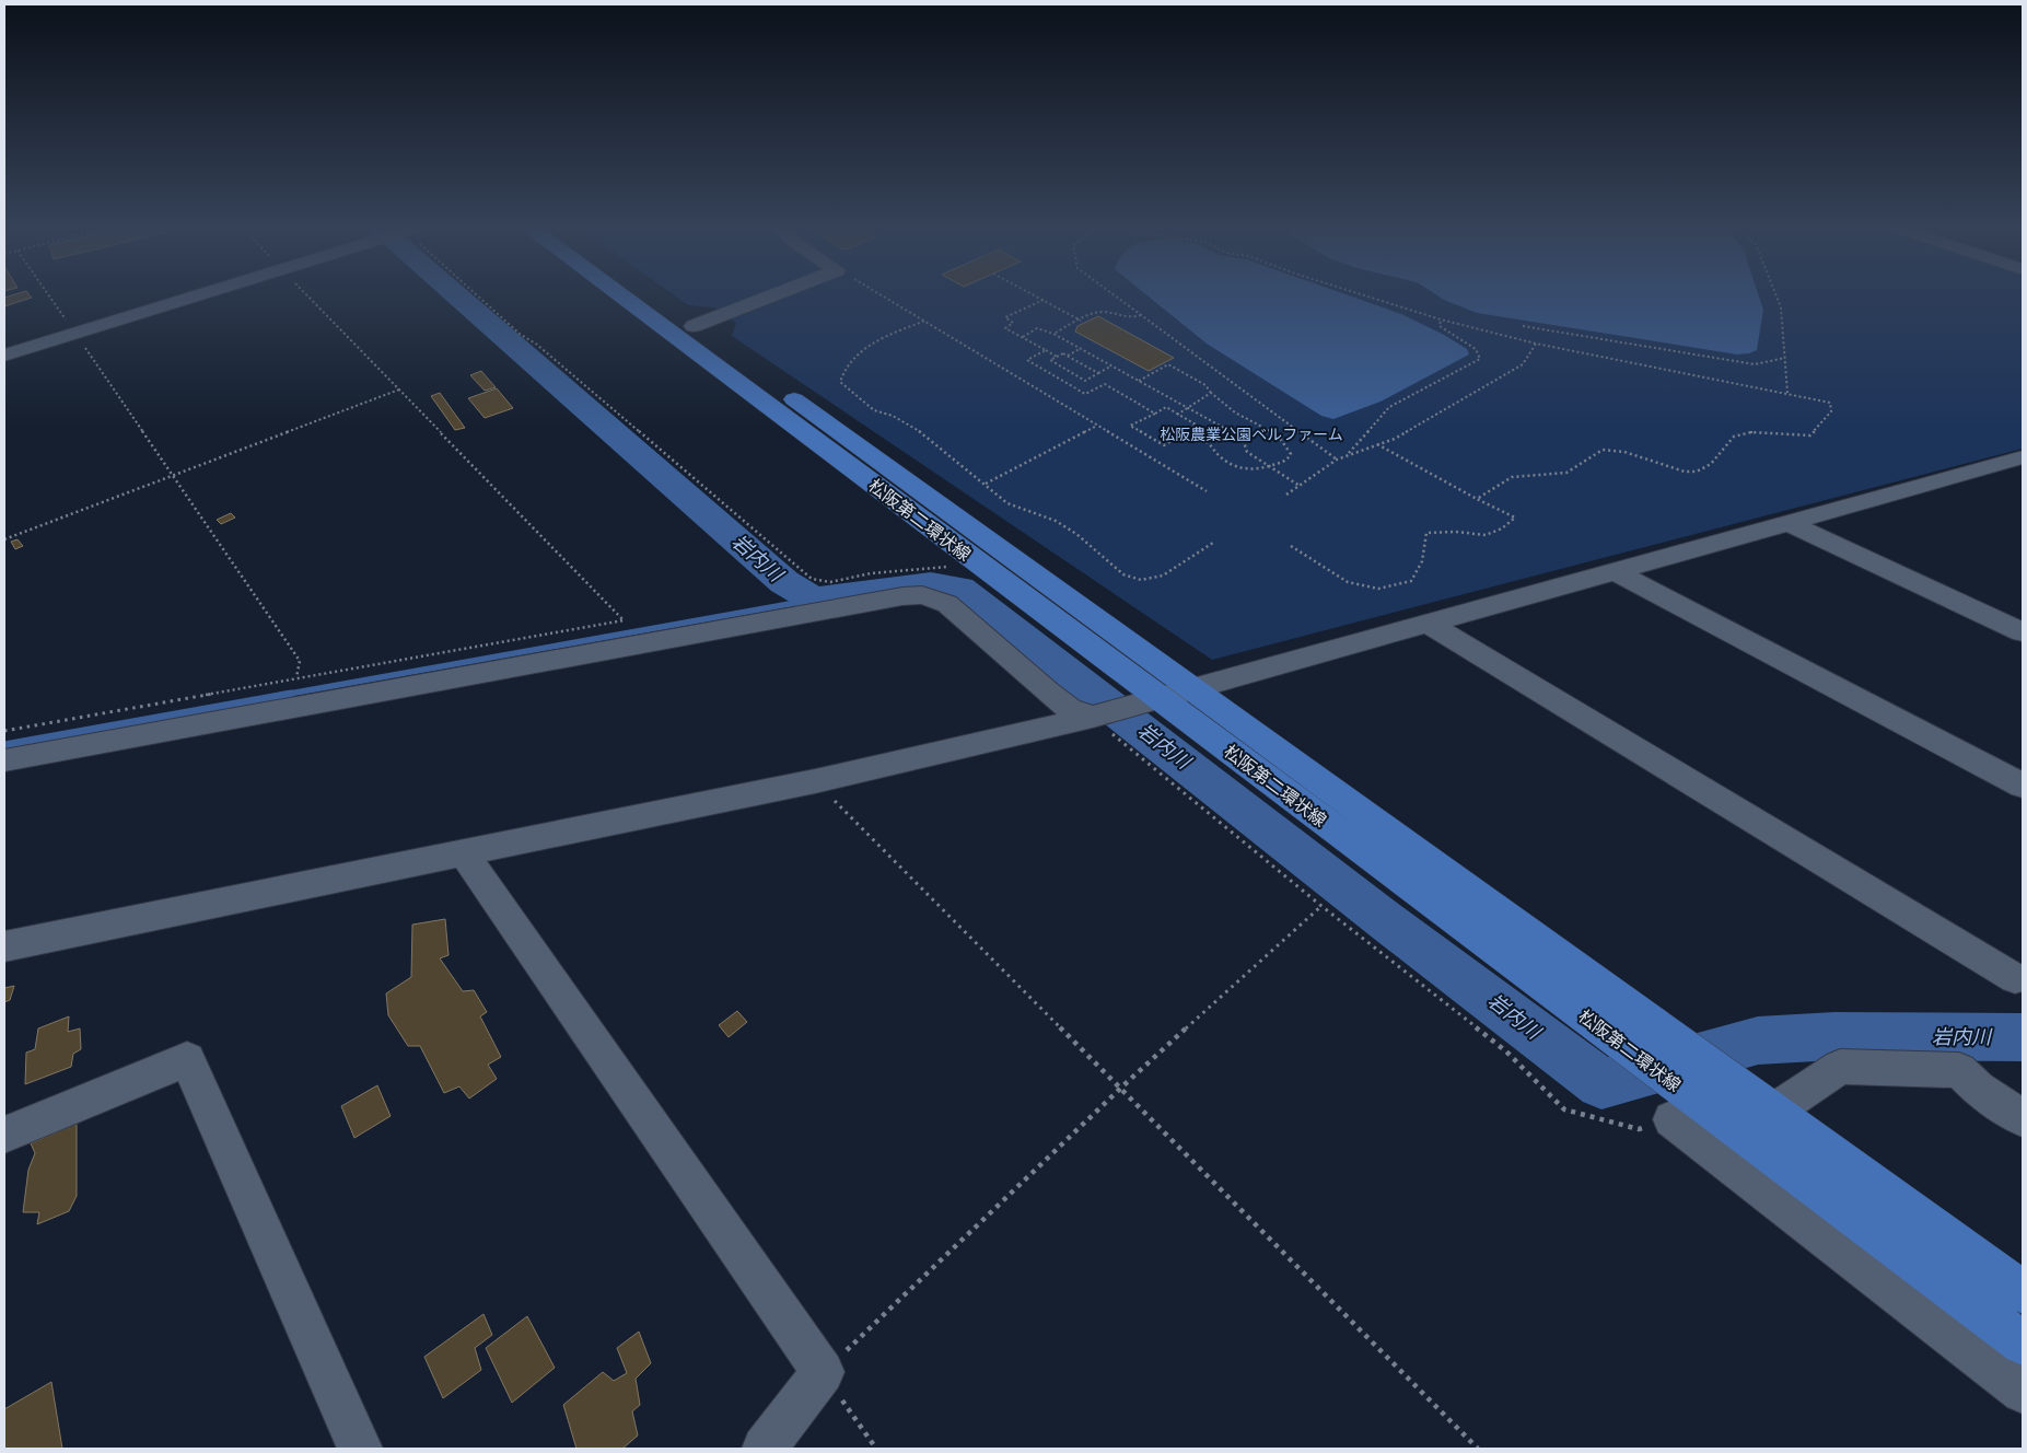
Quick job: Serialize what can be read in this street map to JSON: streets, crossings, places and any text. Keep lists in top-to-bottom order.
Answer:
{
  "streets": {
    "main road": ["松阪第二環状線"]
  },
  "water": ["岩内川"],
  "parks": ["松阪農業公園ベルファーム"]
}
